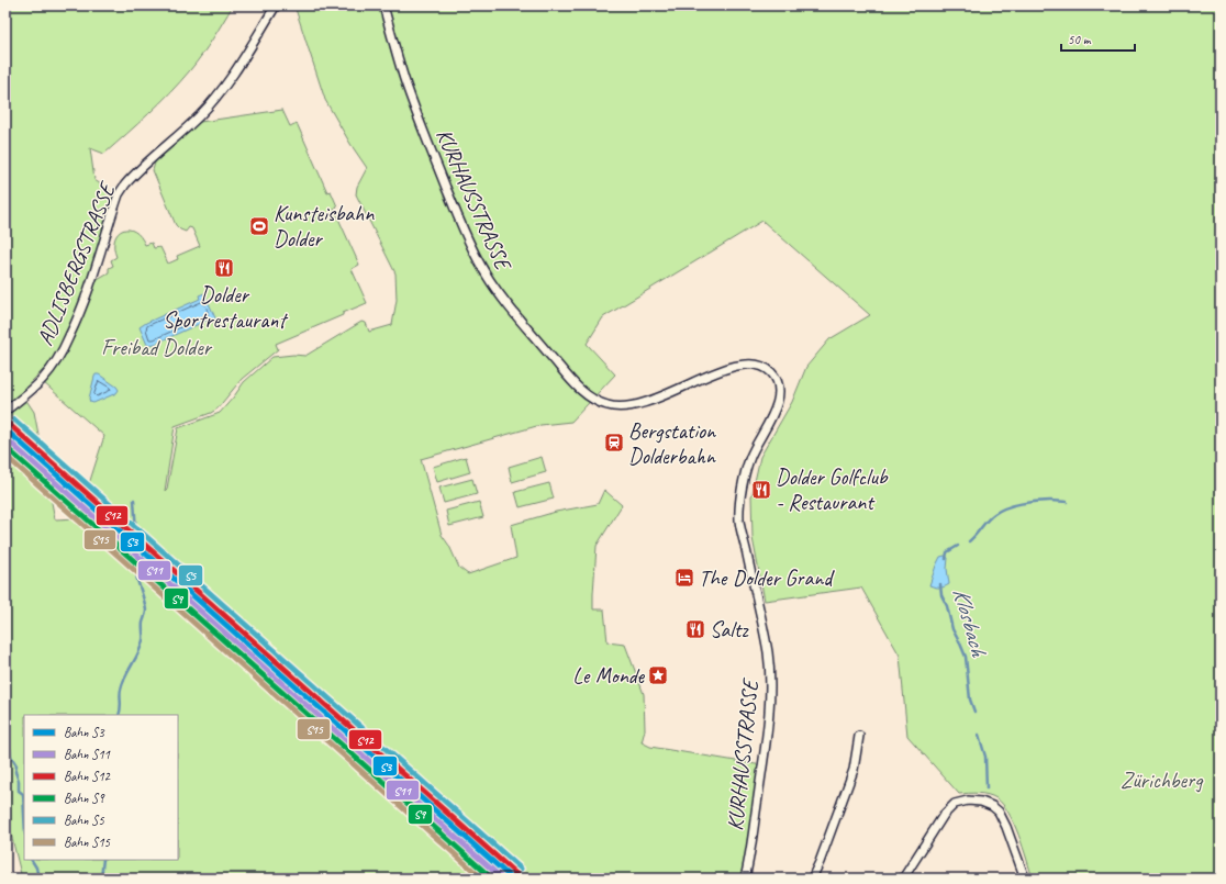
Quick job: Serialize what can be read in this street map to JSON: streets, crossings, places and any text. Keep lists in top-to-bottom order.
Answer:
{
  "streets": {
    "street": ["KURHAUSSTRASSE", "ADLISBERGSTRASSE"]
  },
  "water": ["Klosbach"],
  "parks": ["Freibad Dolder", "Zürichberg"],
  "places": {
    "sports": ["Kunsteisbahn Dolder"],
    "restaurant": ["Dolder Sportrestaurant", "Dolder Golfclub - Restaurant", "Saltz"],
    "station": ["Bergstation Dolderbahn"],
    "hotel": ["The Dolder Grand"],
    "place": ["Le Monde"]
  },
  "lines": [
    "rail line S5",
    "rail line S12",
    "rail line S3",
    "rail line S11",
    "rail line S9",
    "rail line S15"
  ],
  "legend": [
    "Bahn S3",
    "Bahn S11",
    "Bahn S12",
    "Bahn S9",
    "Bahn S5",
    "Bahn S15"
  ],
  "scale_bar": "50 m"
}
